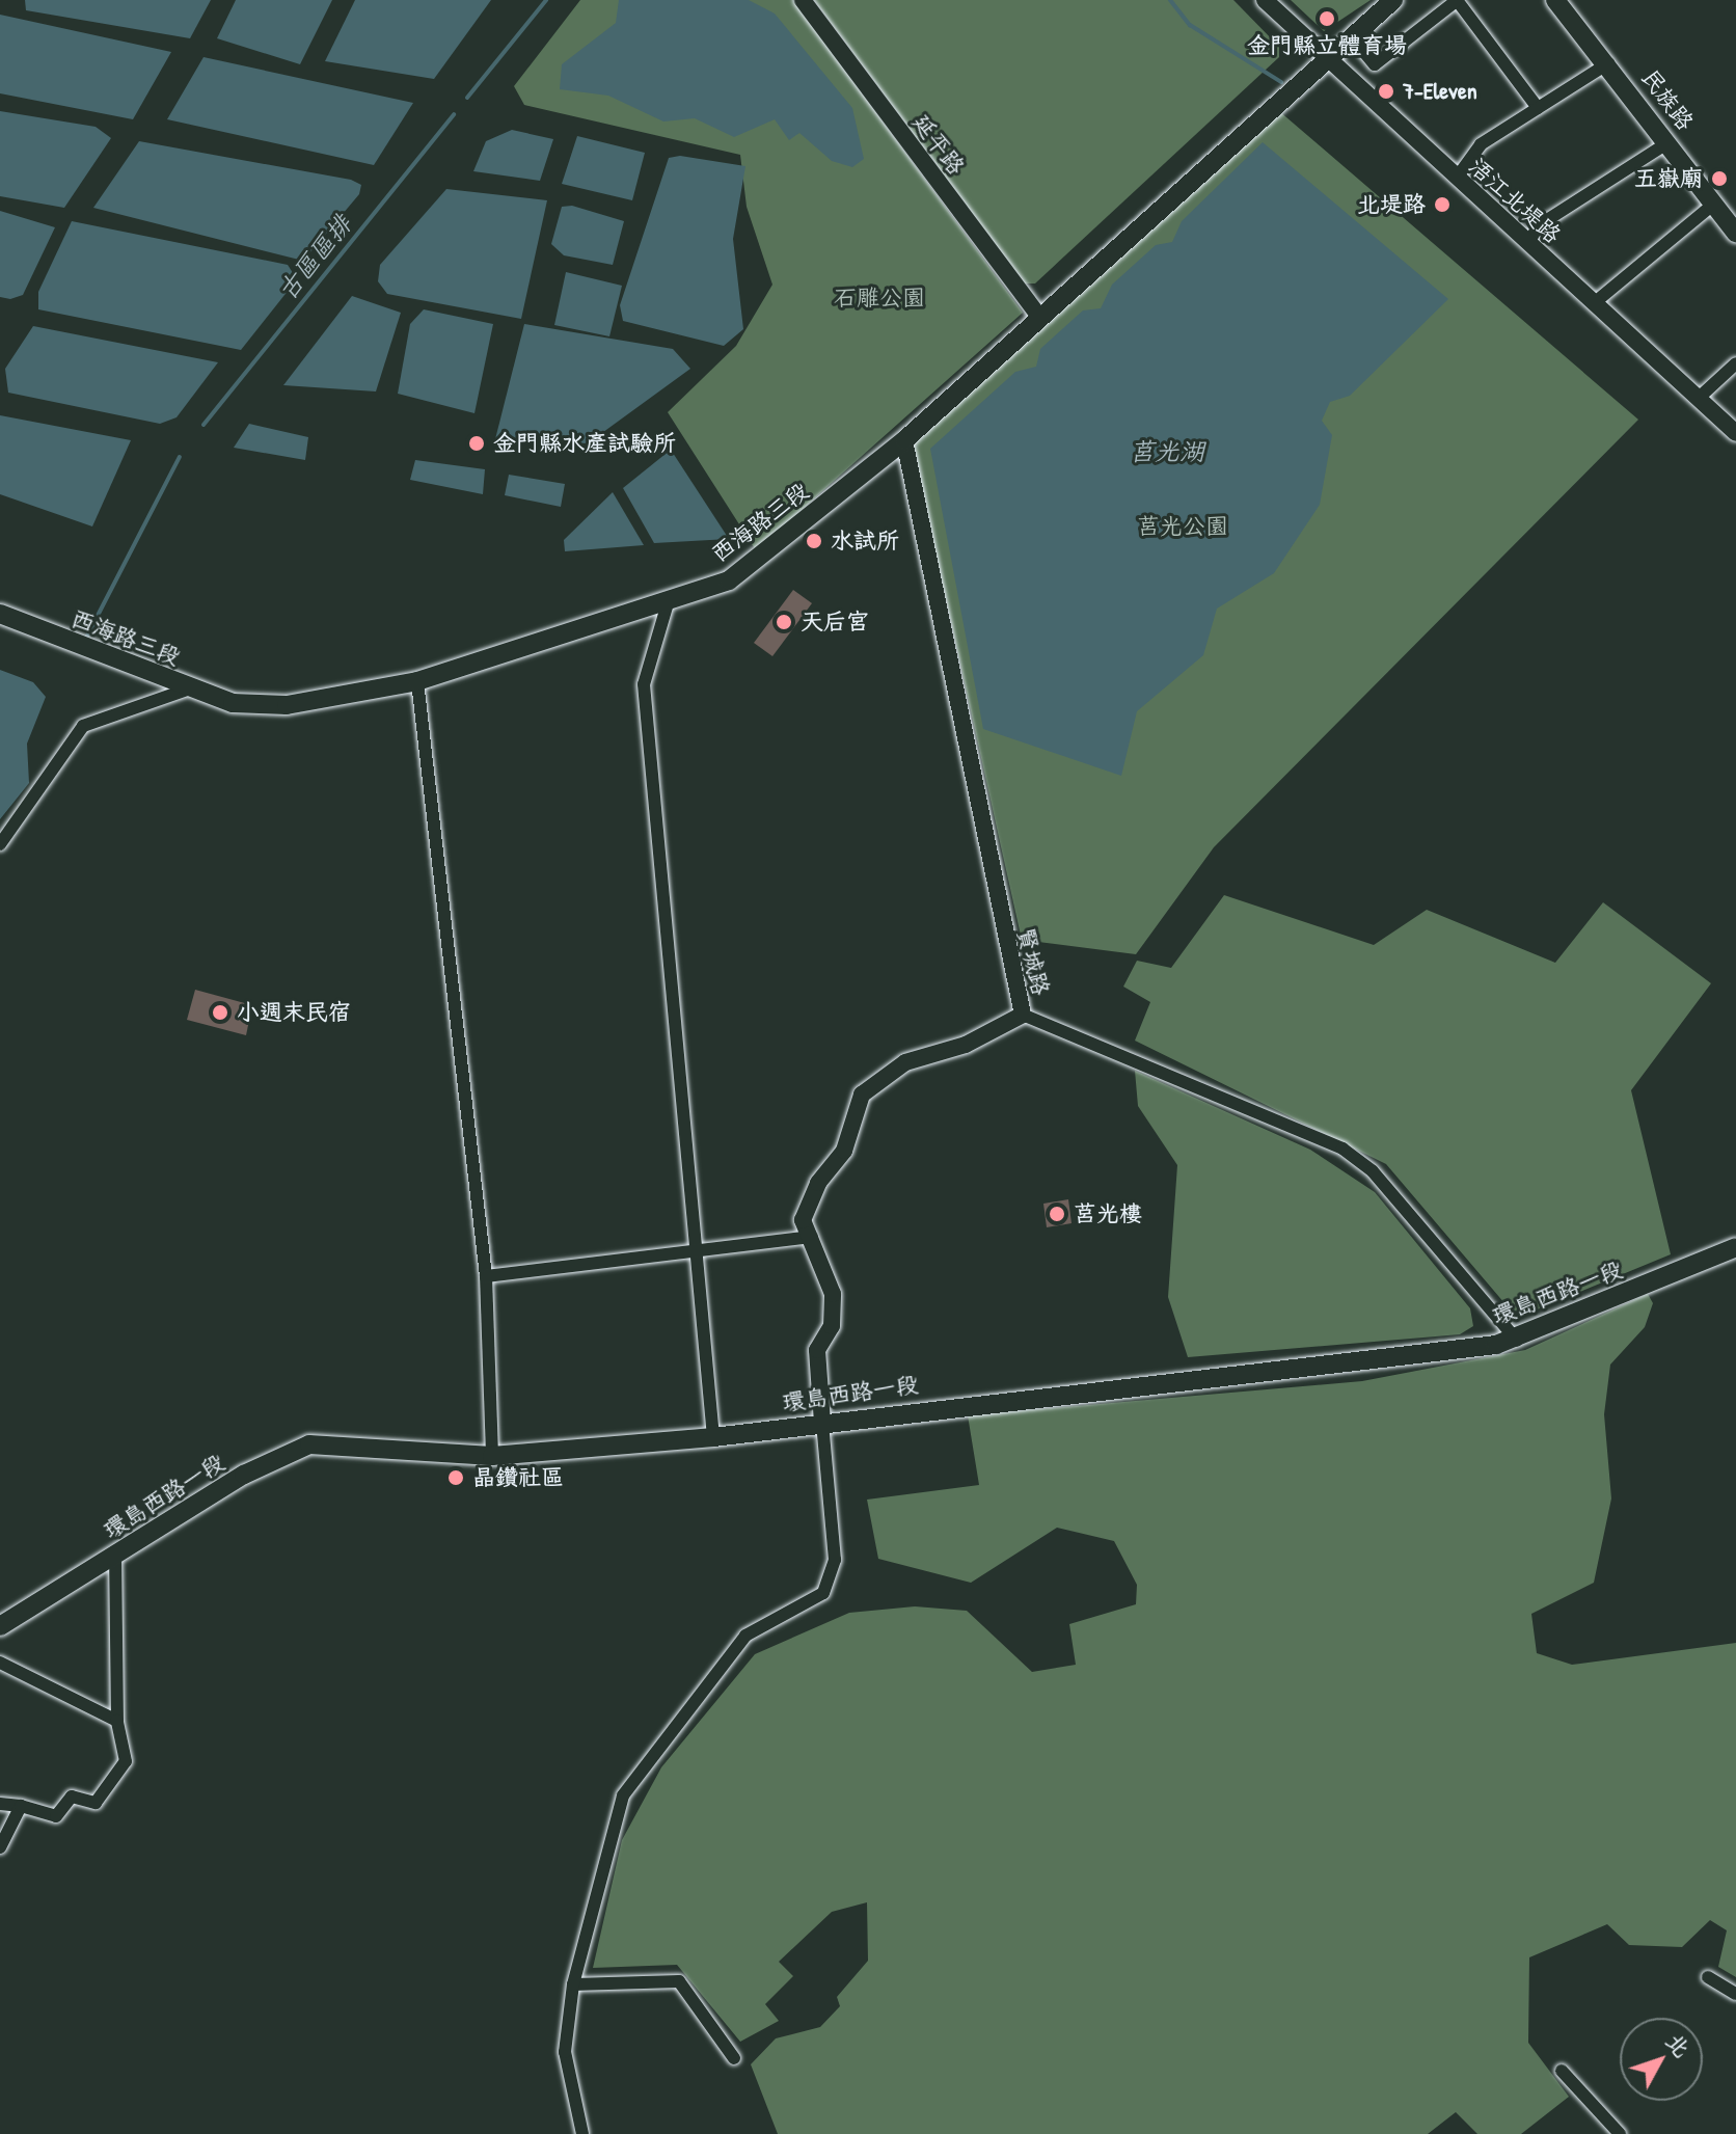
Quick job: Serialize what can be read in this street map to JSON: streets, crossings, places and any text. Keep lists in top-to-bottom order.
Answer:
{
  "streets": {
    "main road": ["民族路", "西海路三段", "環島西路一段"],
    "street": ["延平路", "浯江北堤路", "賢城路"]
  },
  "crossings": [
    ["延平路", "西海路三段"],
    ["浯江北堤路", "西海路三段"],
    ["西海路三段", "賢城路"],
    ["賢城路", "環島西路一段"]
  ],
  "water": ["古區區排", "莒光湖"],
  "parks": ["石雕公園", "莒光公園"],
  "places": [
    "金門縣立體育場",
    "7-Eleven",
    "五嶽廟",
    "北堤路",
    "金門縣水產試驗所",
    "水試所",
    "天后宮",
    "小週末民宿",
    "莒光樓",
    "晶鑽社區"
  ],
  "north": "top right"
}
